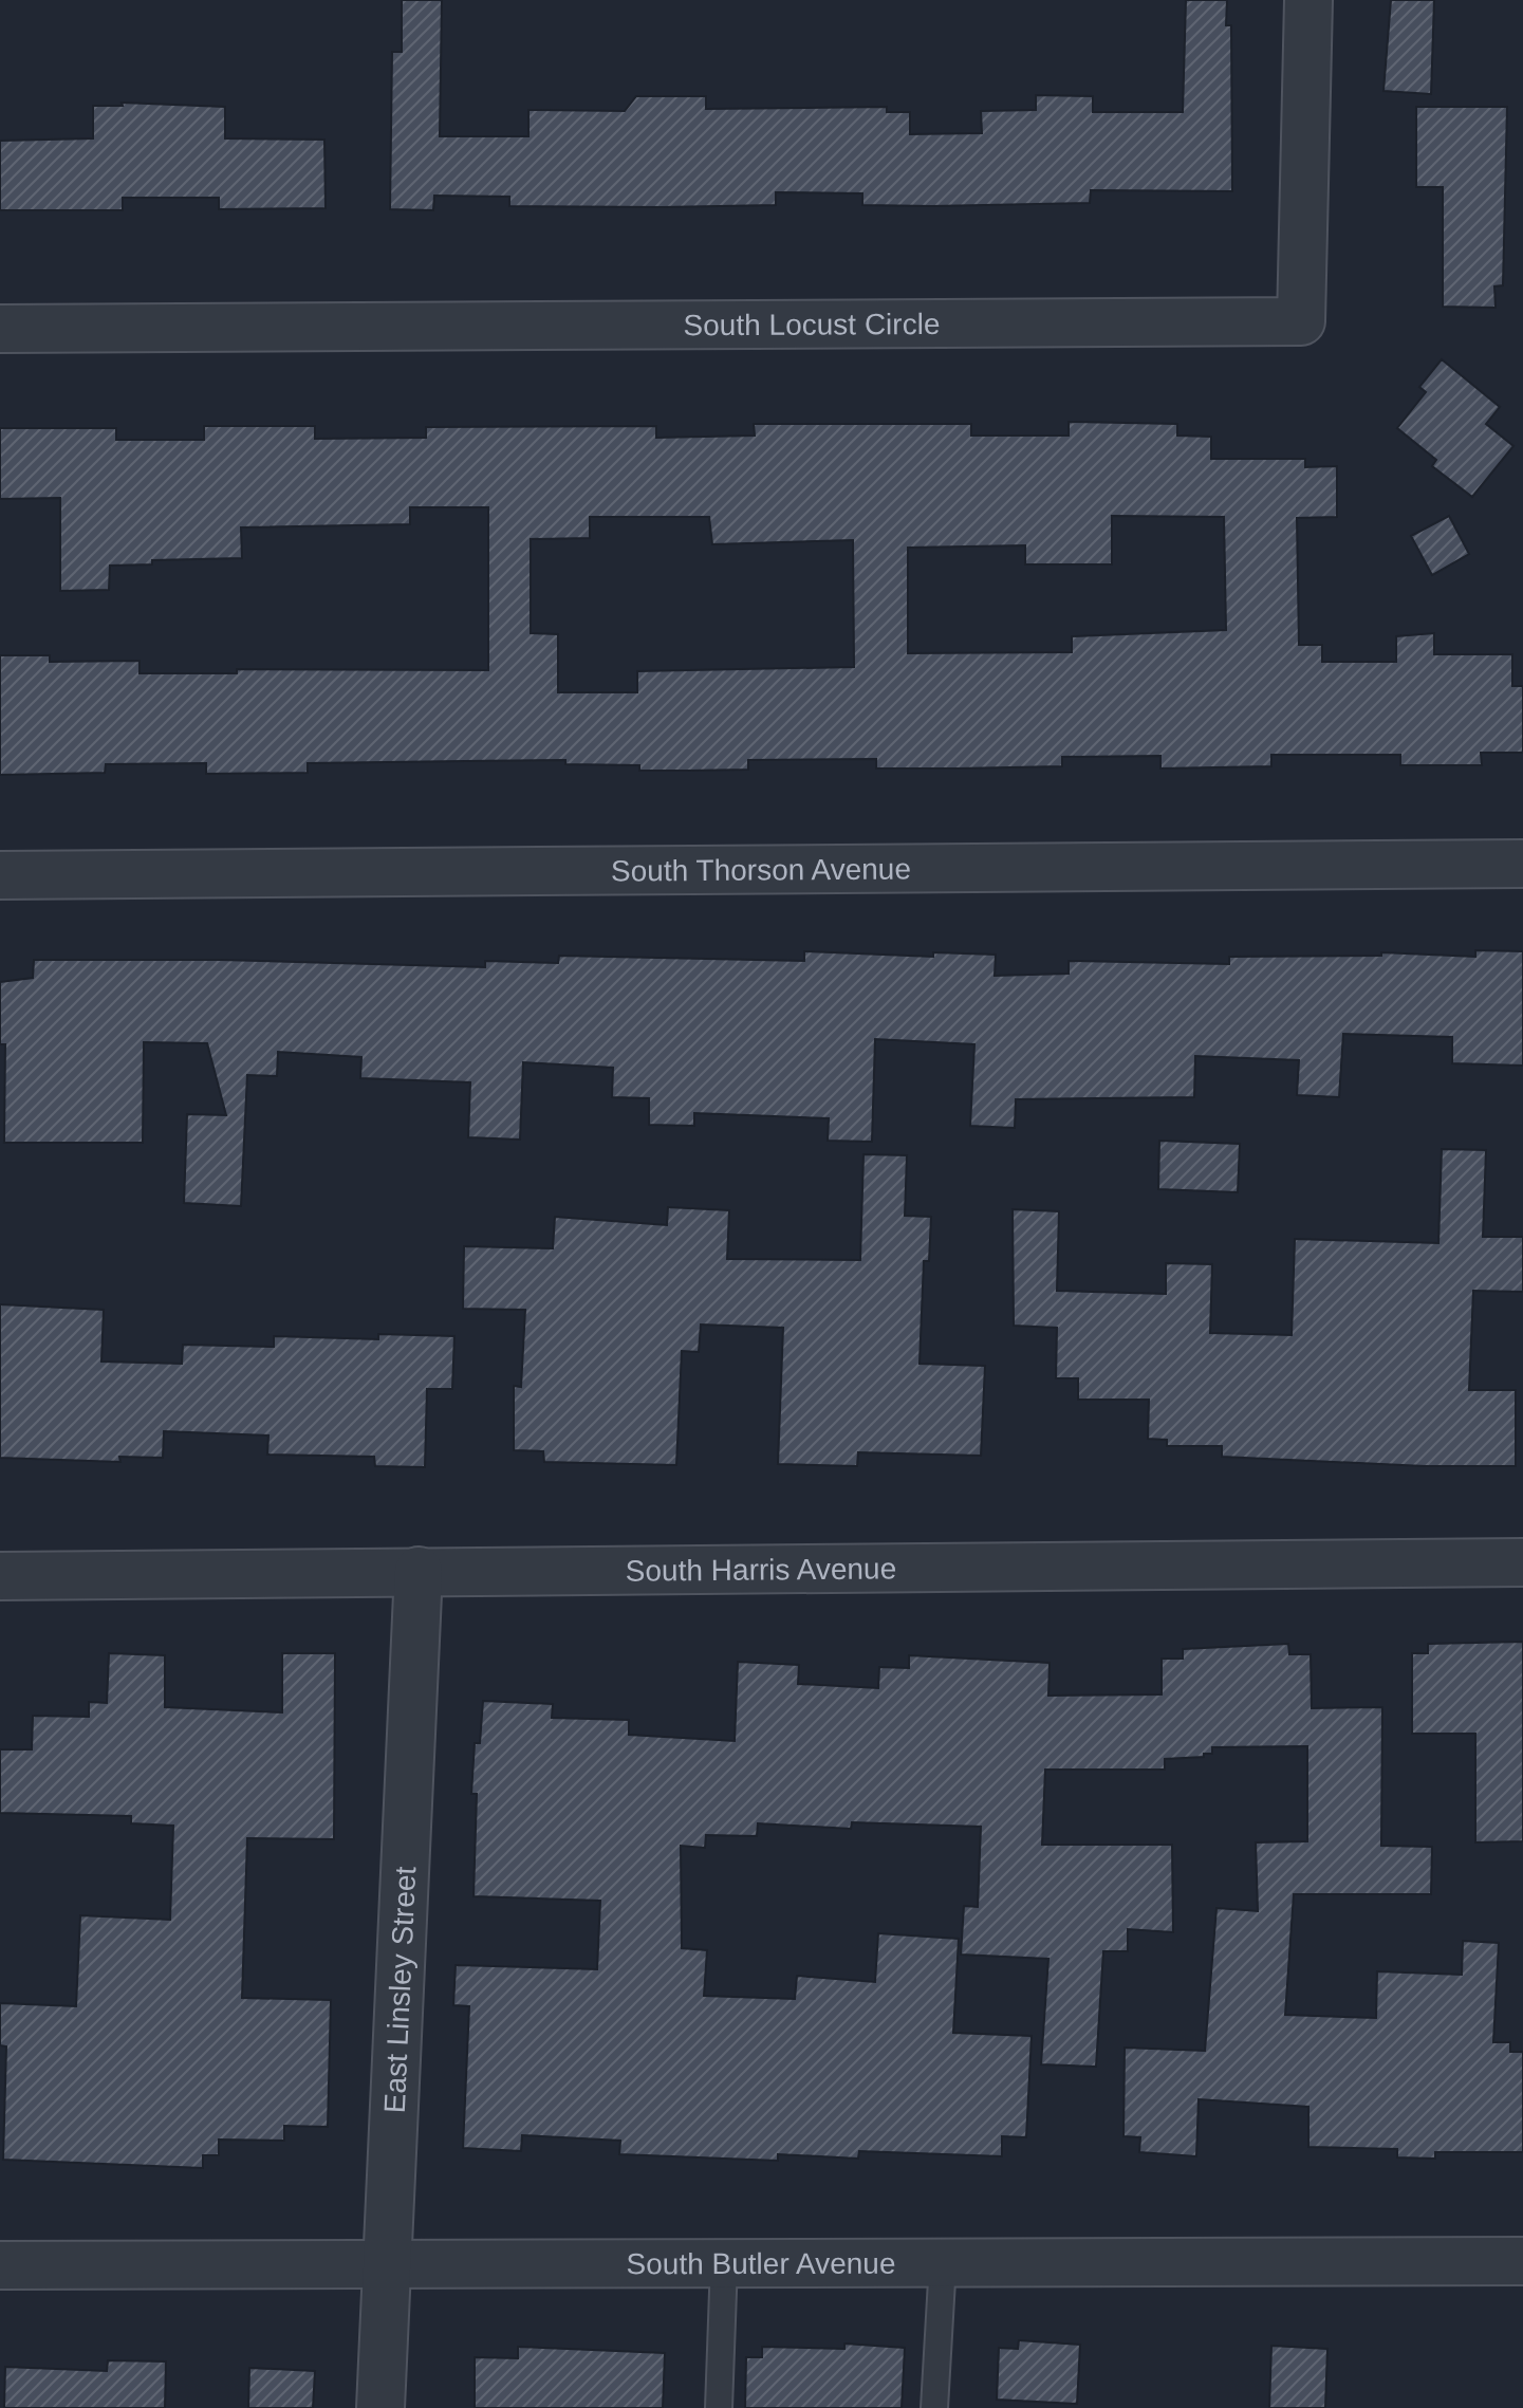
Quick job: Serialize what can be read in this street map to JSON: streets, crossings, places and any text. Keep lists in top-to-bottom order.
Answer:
{
  "streets": {
    "street": [
      "South Locust Circle",
      "South Thorson Avenue",
      "South Harris Avenue",
      "East Linsley Street",
      "South Butler Avenue"
    ]
  },
  "crossings": [
    ["South Harris Avenue", "East Linsley Street"],
    ["East Linsley Street", "South Butler Avenue"]
  ]
}
